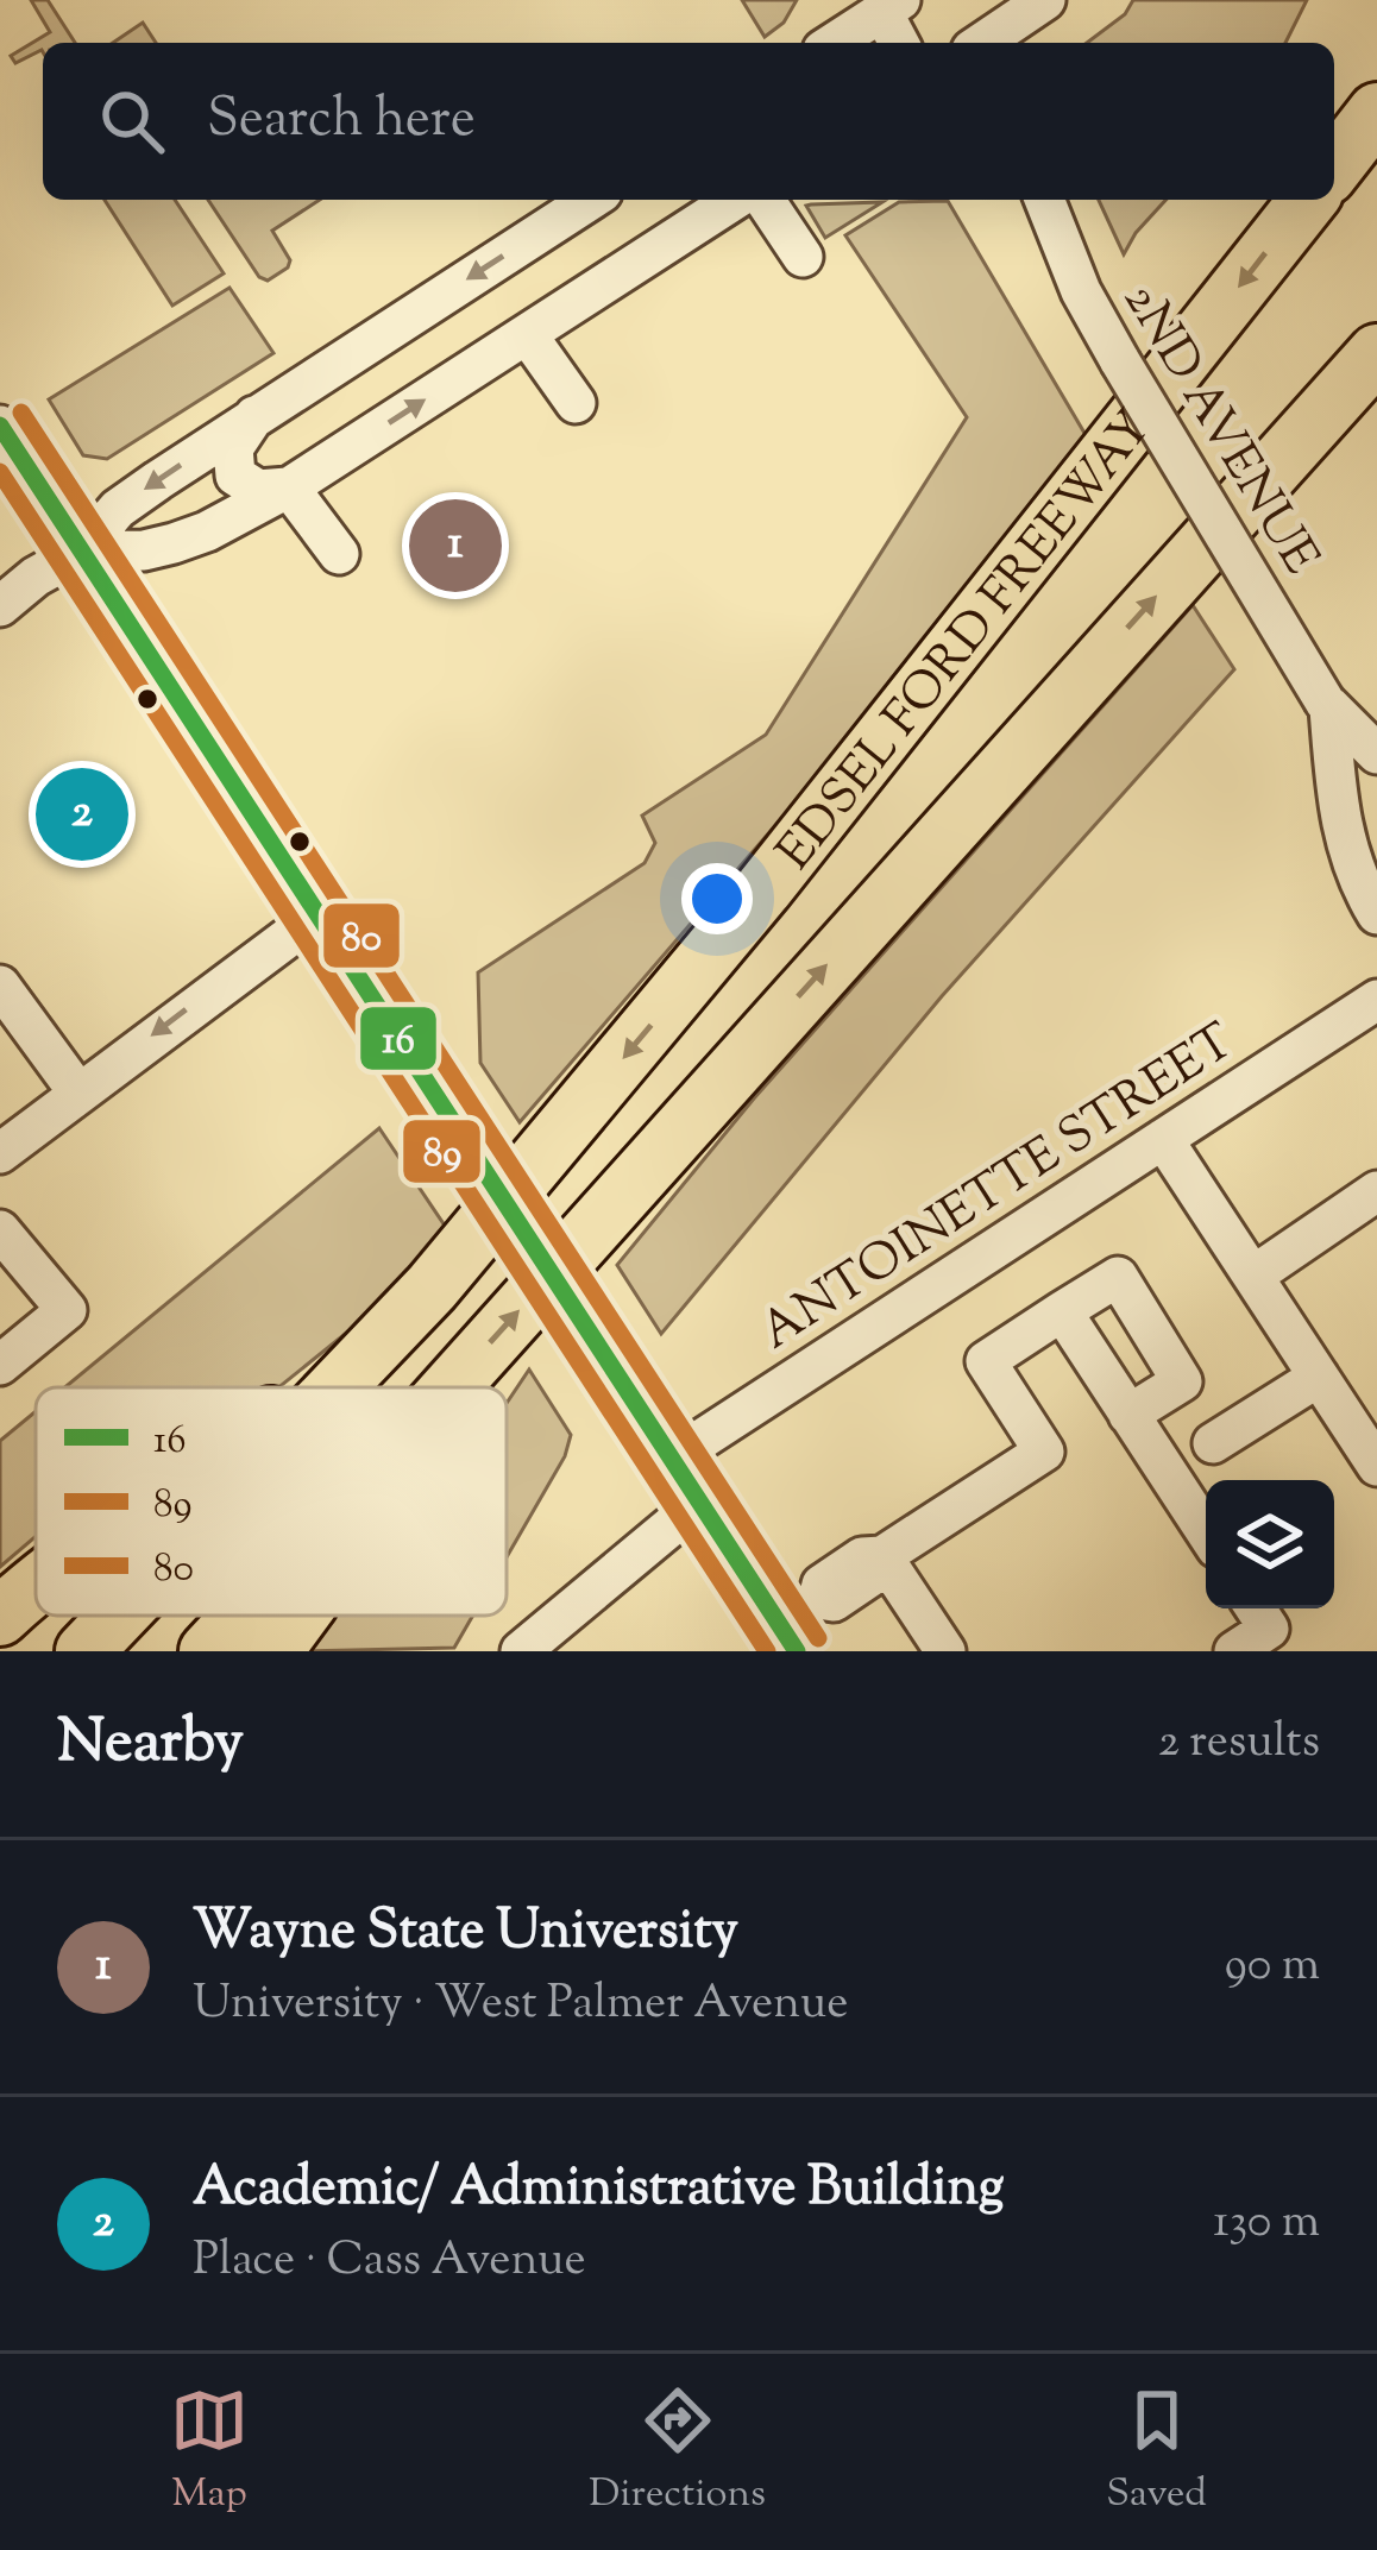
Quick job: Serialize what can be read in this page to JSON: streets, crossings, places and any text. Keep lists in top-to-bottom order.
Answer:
{
  "streets": {
    "highway": ["EDSEL FORD FREEWAY"],
    "street": ["2ND AVENUE", "ANTOINETTE STREET"]
  },
  "lines": ["transit line 80", "transit line 16", "transit line 89"],
  "legend": ["16", "89", "80"],
  "page": {
    "search": "Search here",
    "pins": ["1", "2"],
    "heading": ["Nearby", "2 results"],
    "list": [
      {
        "mark": "1",
        "name": "Wayne State University",
        "note": "University · West Palmer Avenue",
        "value": "90 m"
      },
      {
        "mark": "2",
        "name": "Academic/ Administrative Building",
        "note": "Place · Cass Avenue",
        "value": "130 m"
      }
    ],
    "nav": ["Map", "Directions", "Saved"]
  }
}
